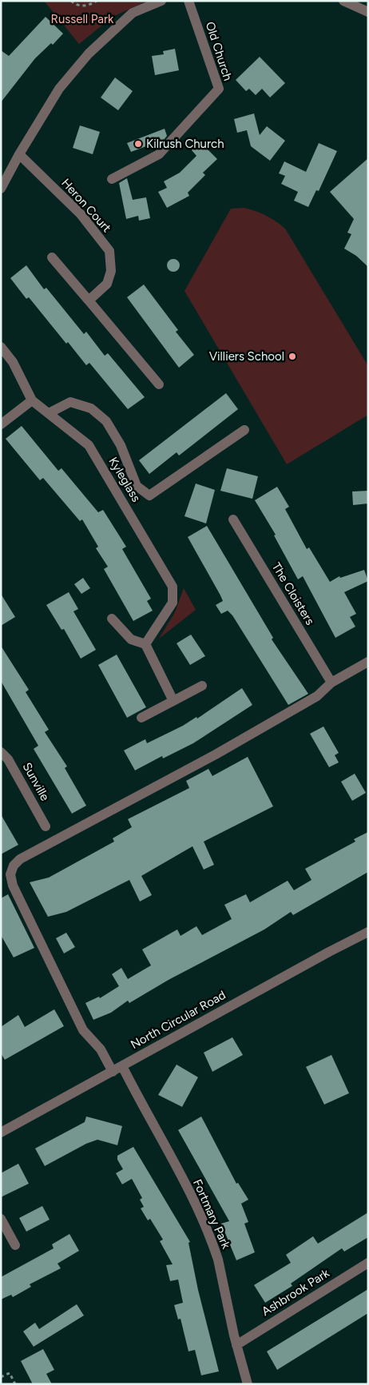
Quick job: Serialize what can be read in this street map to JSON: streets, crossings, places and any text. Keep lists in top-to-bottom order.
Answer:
{
  "streets": {
    "street": [
      "Old Church",
      "Heron Court",
      "Kyleglass",
      "The Cloisters",
      "Sunville",
      "North Circular Road",
      "Fortmary Park",
      "Ashbrook Park"
    ]
  },
  "crossings": [
    ["North Circular Road", "Fortmary Park"],
    ["Fortmary Park", "Ashbrook Park"]
  ],
  "parks": ["Russell Park"],
  "places": ["Kilrush Church", "Villiers School"]
}
